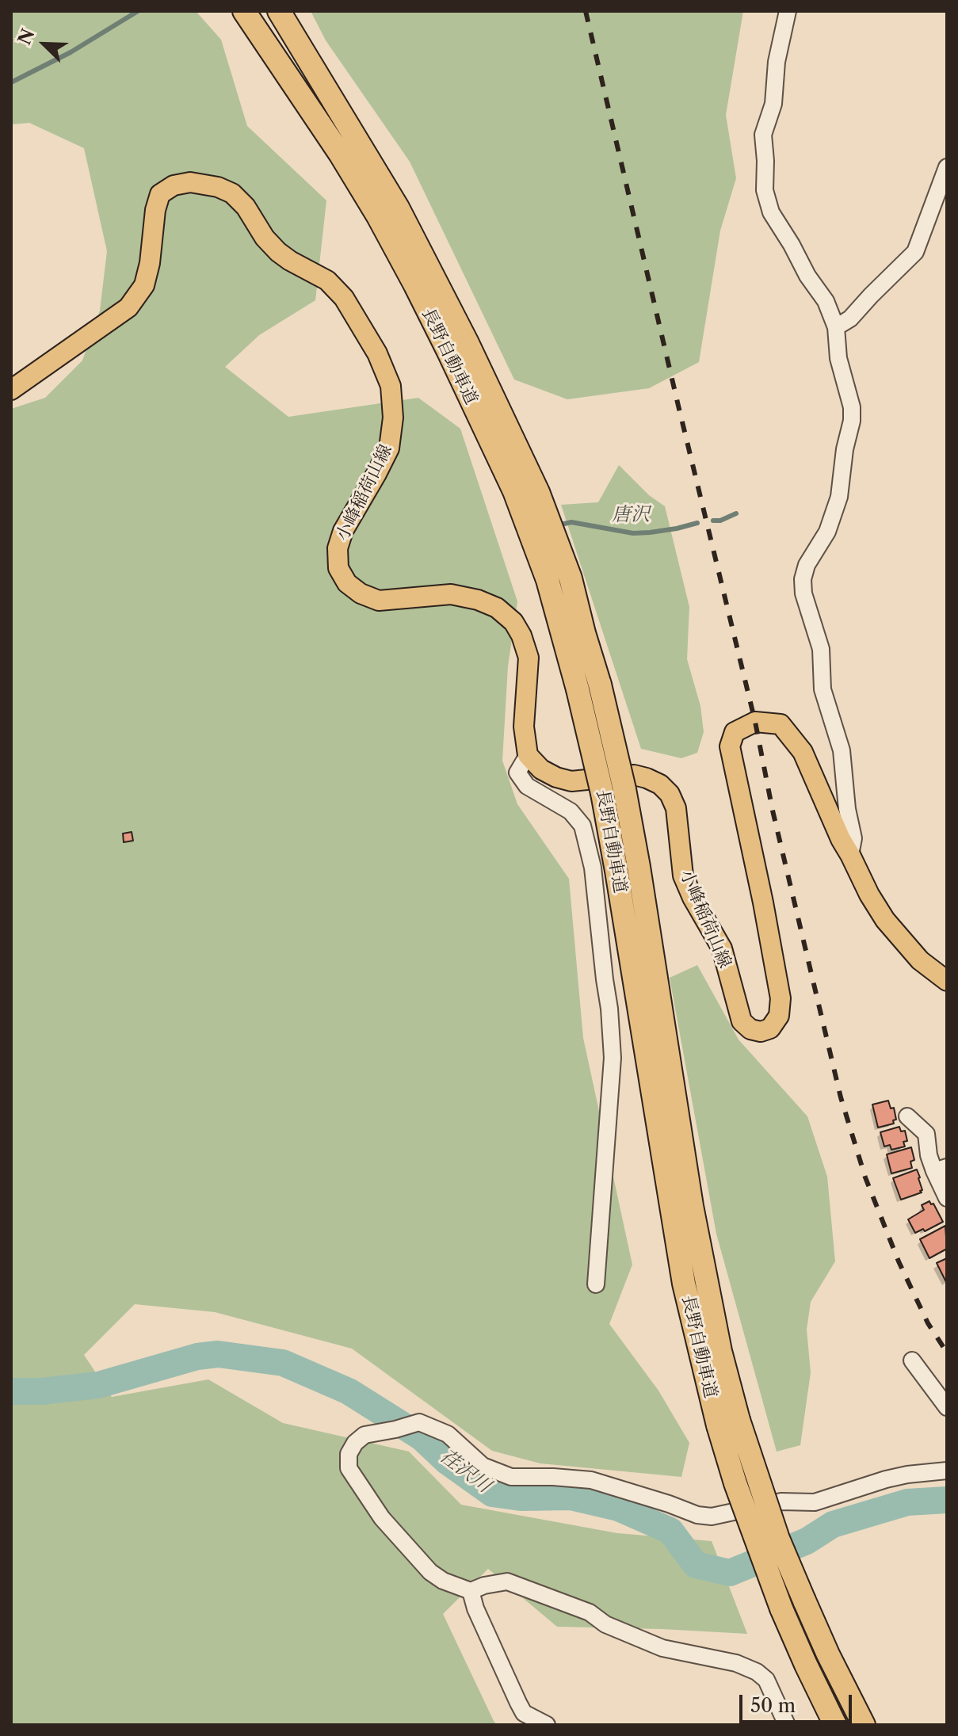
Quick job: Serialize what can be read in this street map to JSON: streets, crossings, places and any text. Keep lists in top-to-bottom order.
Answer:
{
  "streets": {
    "highway": ["長野自動車道"],
    "main road": ["小峰稲荷山線"]
  },
  "water": ["唐沢", "荏沢川"],
  "scale_bar": "50 m",
  "north": "top left"
}
